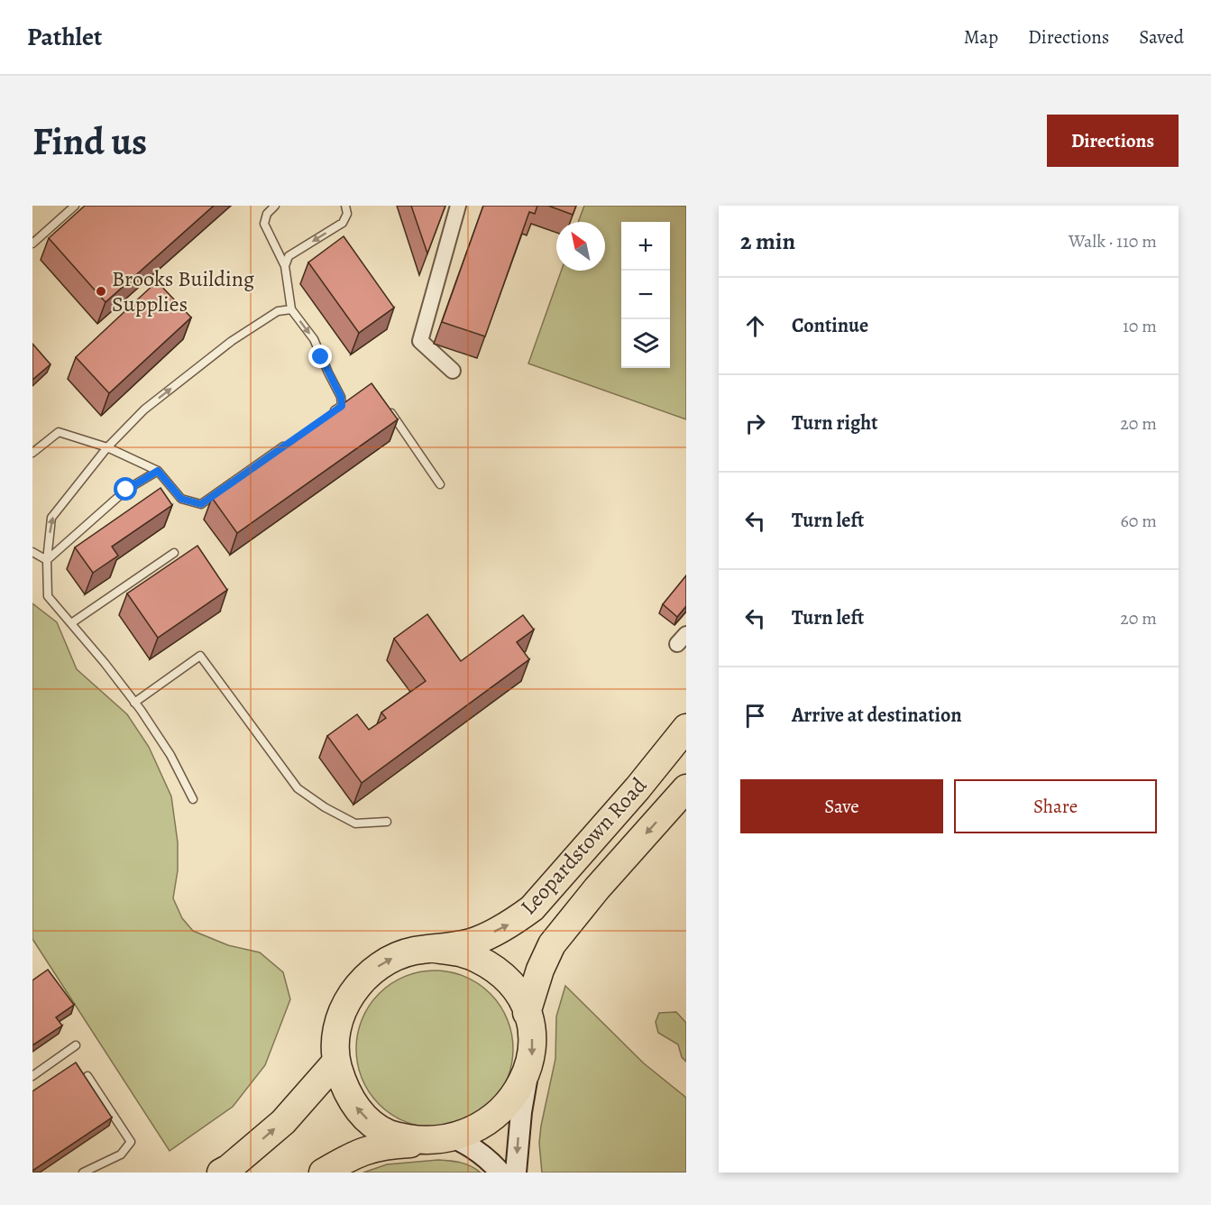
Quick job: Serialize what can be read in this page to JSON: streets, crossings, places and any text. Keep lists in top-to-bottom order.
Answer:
{
  "streets": {
    "highway": ["Leopardstown Road"]
  },
  "places": ["Brooks Building Supplies"],
  "north": "top left",
  "page": {
    "header": "Pathlet",
    "nav": ["Map", "Directions", "Saved"],
    "buttons": [
      "Directions",
      ["Save", "Share"]
    ],
    "title": "Find us",
    "heading": ["2 min", "Walk · 110 m"],
    "map_buttons": ["+", "−"],
    "list": [
      ["Continue", "10 m"],
      ["Turn right", "20 m"],
      ["Turn left", "60 m"],
      ["Turn left", "20 m"],
      "Arrive at destination"
    ]
  }
}
